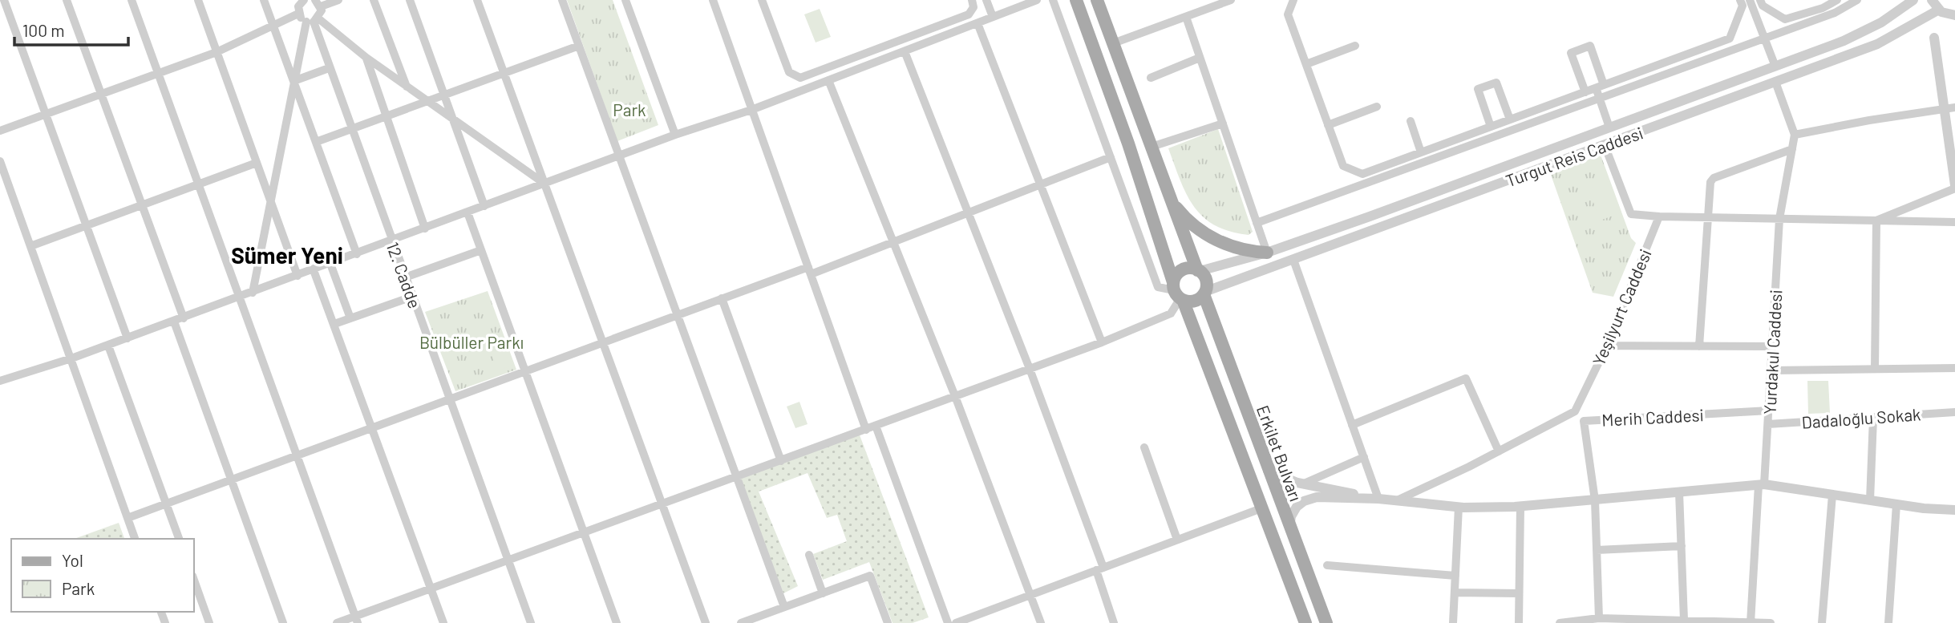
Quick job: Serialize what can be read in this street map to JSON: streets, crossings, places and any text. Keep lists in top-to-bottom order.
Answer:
{
  "streets": {
    "main road": ["Erkilet Bulvarı"],
    "street": [
      "Turgut Reis Caddesi",
      "12. Cadde",
      "Yeşilyurt Caddesi",
      "Yurdakul Caddesi",
      "Merih Caddesi",
      "Dadaloğlu Sokak"
    ]
  },
  "crossings": [
    ["Turgut Reis Caddesi", "Erkilet Bulvarı"],
    ["Yurdakul Caddesi", "Merih Caddesi"],
    ["Yurdakul Caddesi", "Dadaloğlu Sokak"]
  ],
  "districts": ["Sümer Yeni"],
  "parks": ["Park", "Bülbüller Parkı"],
  "legend": ["Yol", "Park"],
  "scale_bar": "100 m"
}
